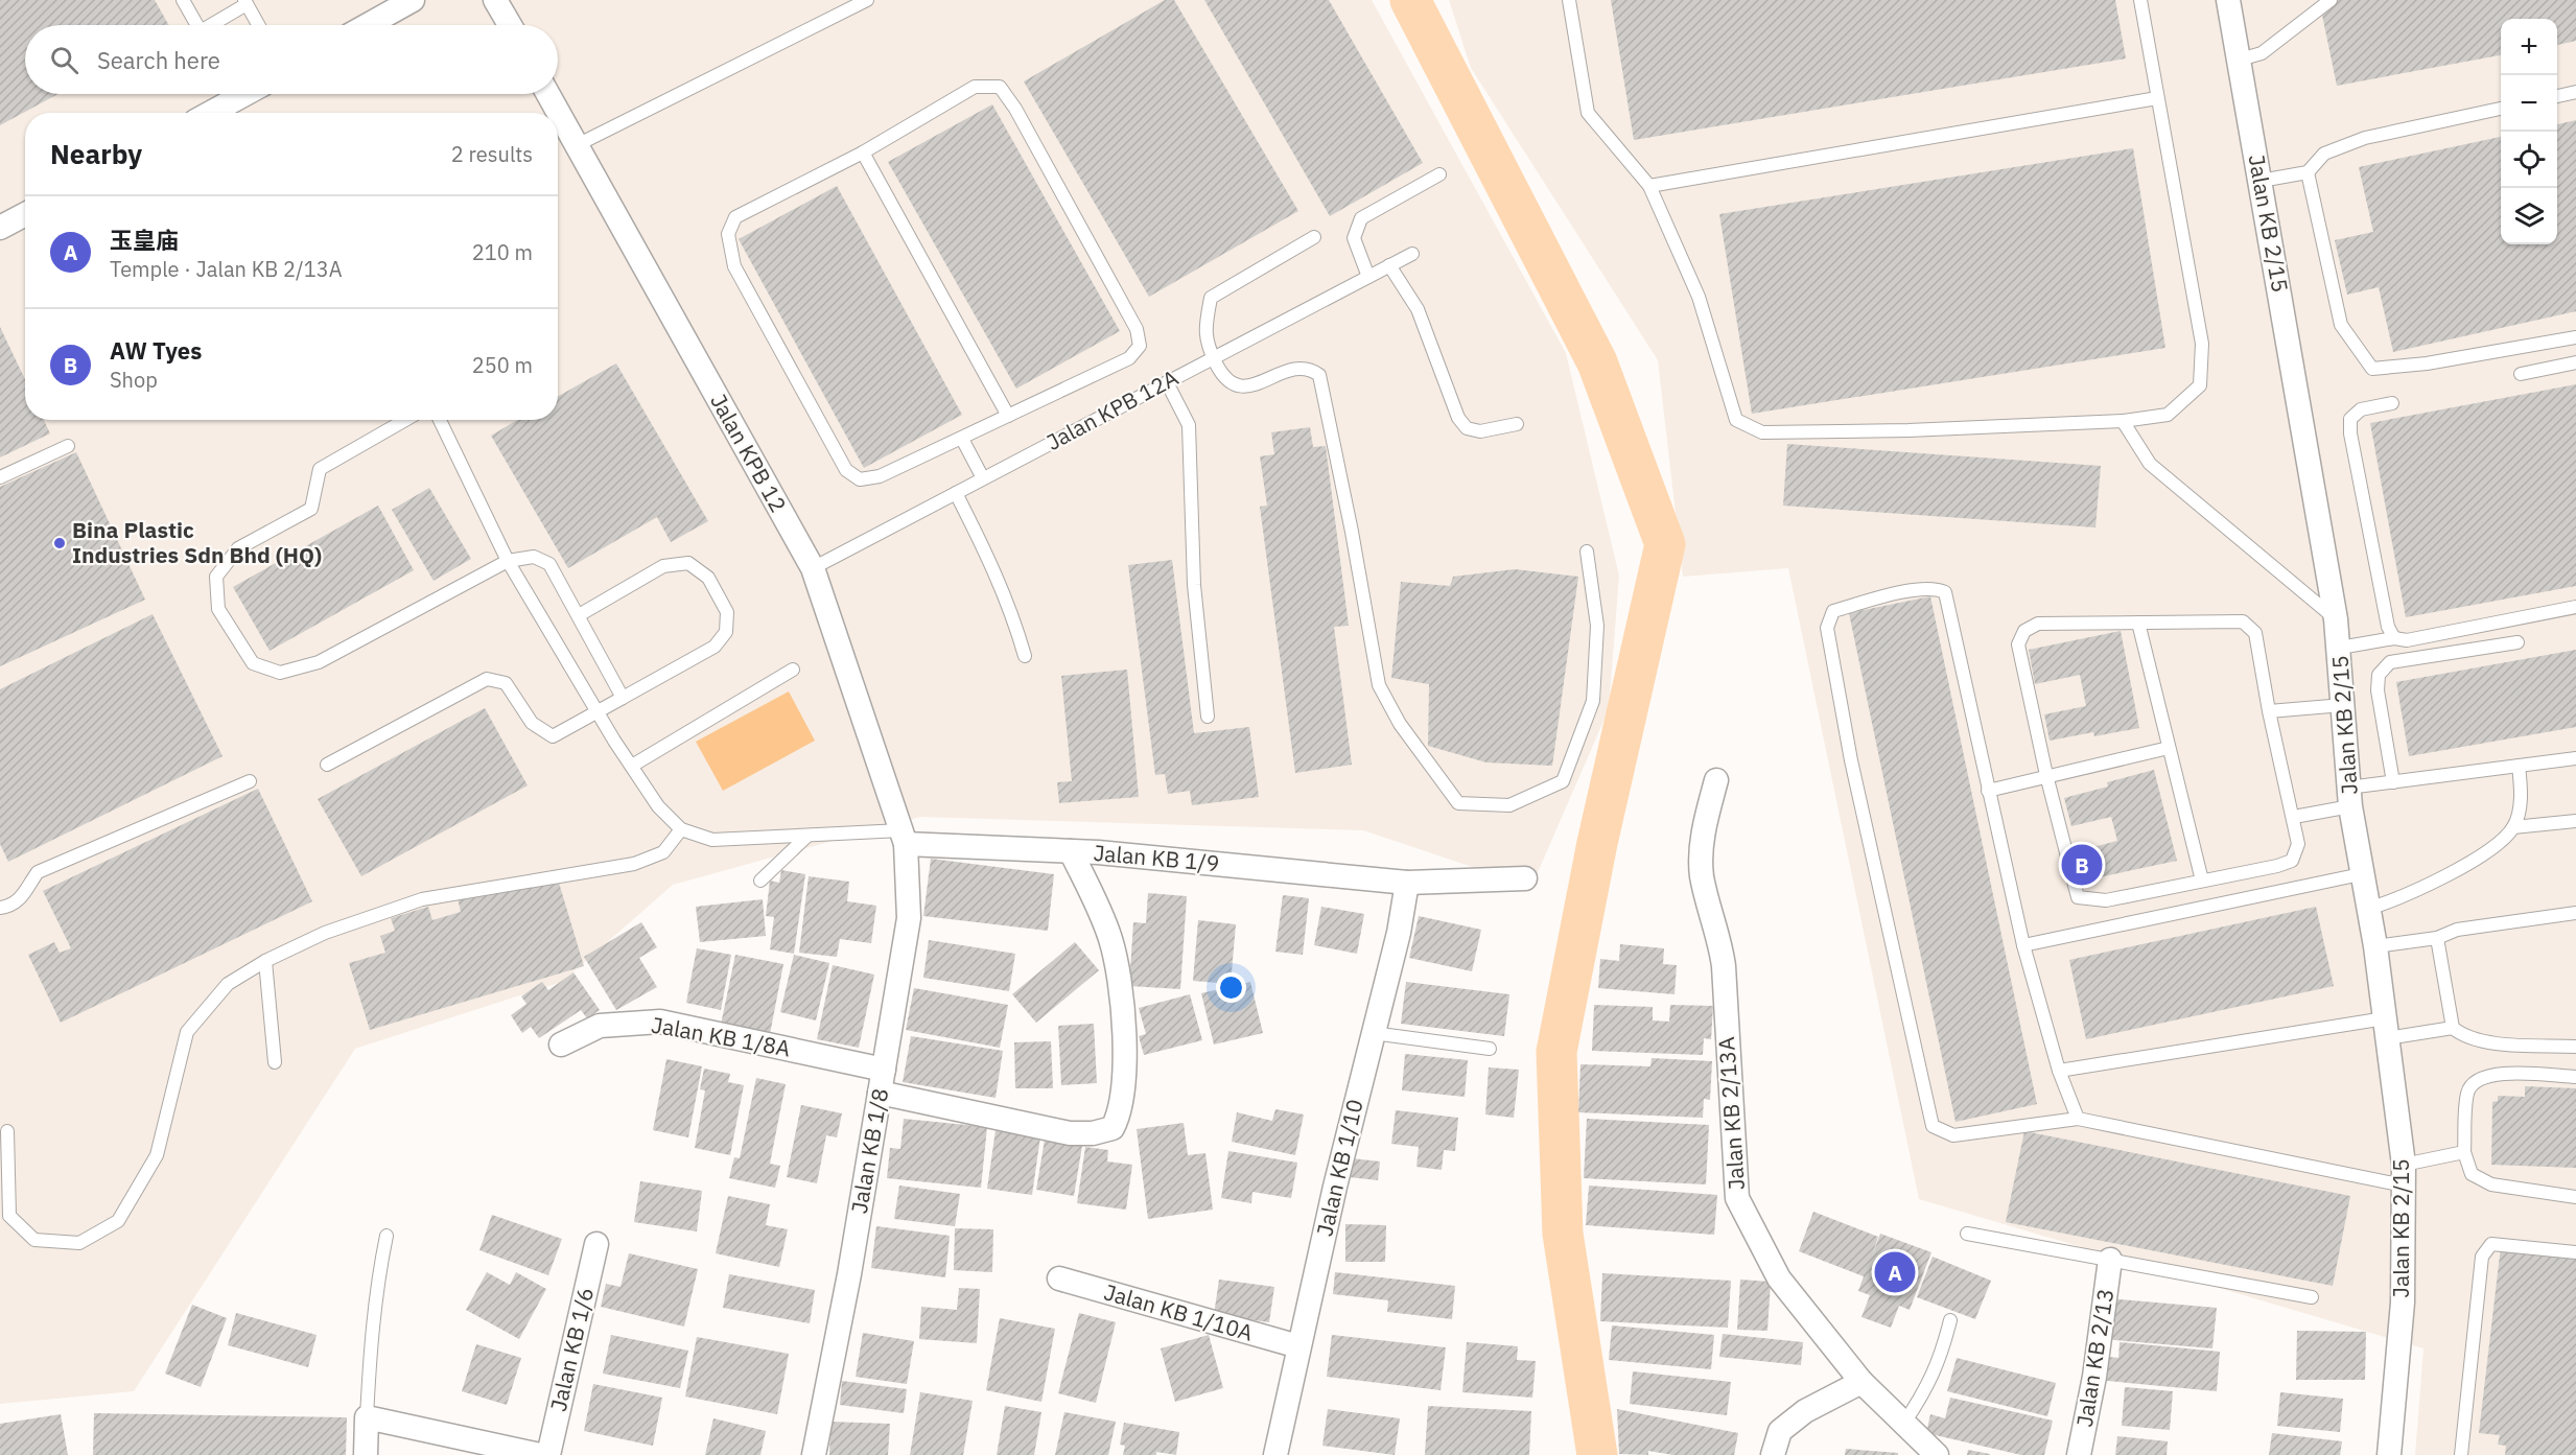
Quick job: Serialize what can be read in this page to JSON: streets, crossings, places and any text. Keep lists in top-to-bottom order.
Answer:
{
  "streets": {
    "street": [
      "Jalan KB 2/15",
      "Jalan KPB 12",
      "Jalan KB 1/9",
      "Jalan KB 1/8A",
      "Jalan KB 2/13A",
      "Jalan KB 1/8",
      "Jalan KB 1/10",
      "Jalan KB 1/10A",
      "Jalan KB 1/6",
      "Jalan KB 2/13"
    ],
    "lane": ["Jalan KPB 12A"]
  },
  "crossings": [
    ["Jalan KPB 12A", "Jalan KPB 12"],
    ["Jalan KPB 12", "Jalan KB 1/9"],
    ["Jalan KPB 12", "Jalan KB 1/8"],
    ["Jalan KB 1/9", "Jalan KB 1/8"],
    ["Jalan KB 1/9", "Jalan KB 1/10"],
    ["Jalan KB 1/8A", "Jalan KB 1/8"],
    ["Jalan KB 1/10", "Jalan KB 1/10A"]
  ],
  "places": ["Bina Plastic Industries Sdn Bhd (HQ)"],
  "page": {
    "map_buttons": ["+", "−"],
    "search": "Search here",
    "heading": ["Nearby", "2 results"],
    "list": [
      {
        "mark": "A",
        "name": "玉皇庙",
        "note": "Temple · Jalan KB 2/13A",
        "value": "210 m"
      },
      {
        "mark": "B",
        "name": "AW Tyes",
        "note": "Shop",
        "value": "250 m"
      }
    ],
    "pins": ["B", "A"]
  }
}
